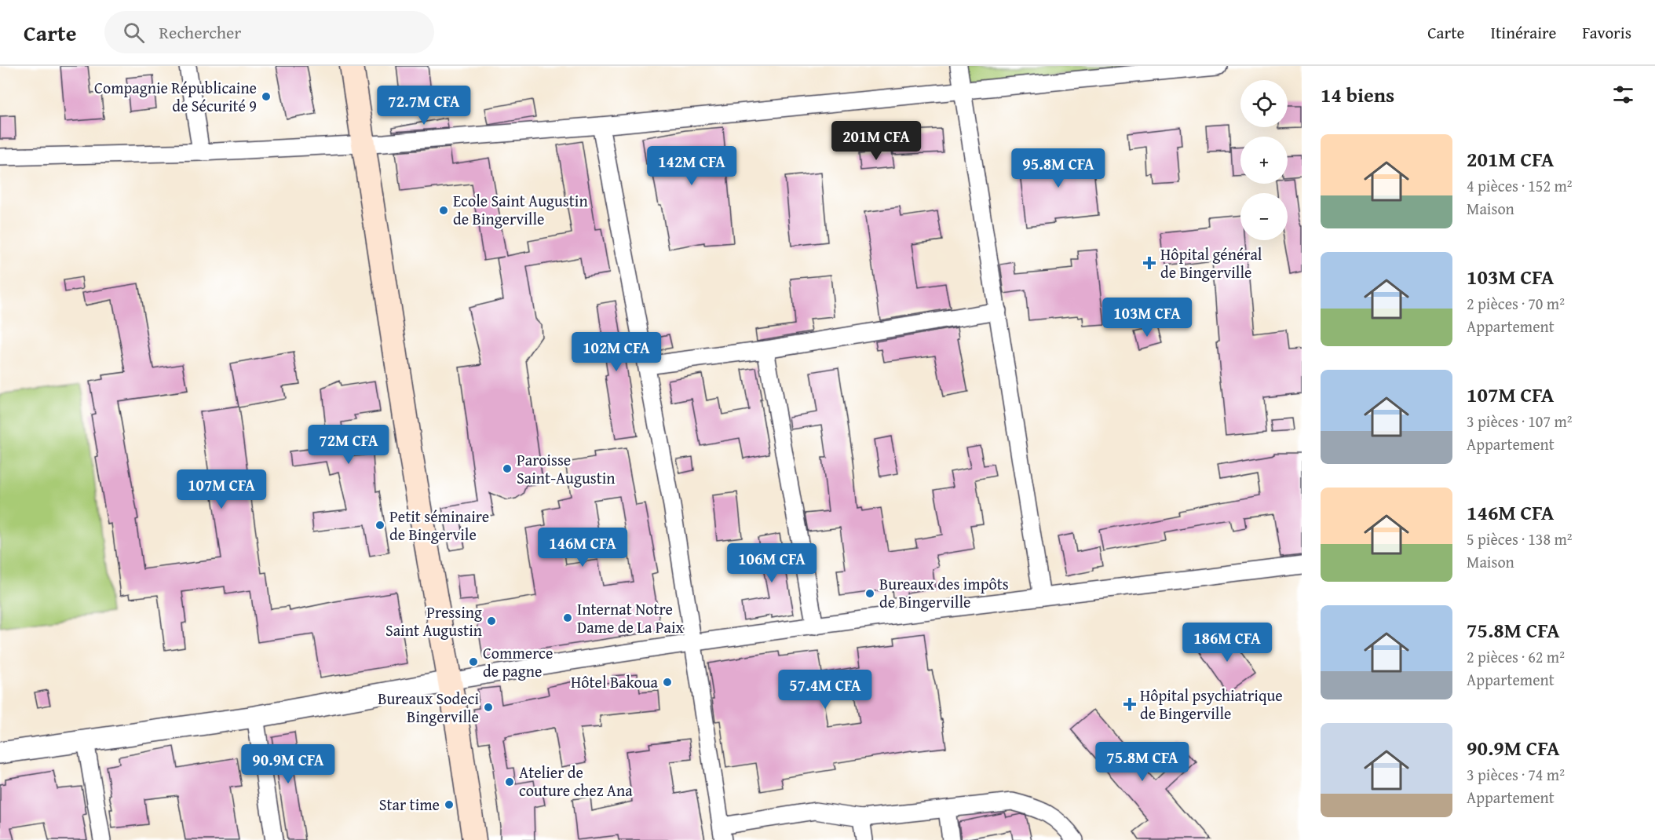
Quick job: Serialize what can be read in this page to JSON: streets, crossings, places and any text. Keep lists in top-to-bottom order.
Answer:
{
  "places": {
    "other": [
      "Compagnie Républicaine de Sécurité 9",
      "Ecole Saint Augustin de Bingerville",
      "Paroisse Saint-Augustin",
      "Petit séminaire de Bingervile",
      "Bureaux des impôts de Bingerville",
      "Internat Notre Dame de La Paix",
      "Pressing Saint Augustin",
      "Commerce de pagne",
      "Hôtel Bakoua",
      "Bureaux Sodeci Bingerville",
      "Atelier de couture chez Ana",
      "Star time"
    ],
    "health": ["Hôpital général de Bingerville", "Hôpital psychiatrique de Bingerville"]
  },
  "page": {
    "header": "Carte",
    "search": "Rechercher",
    "nav": ["Carte", "Itinéraire", "Favoris"],
    "heading": "14 biens",
    "map_buttons": ["+", "−"],
    "price": [
      "72.7M CFA",
      "201M CFA",
      "142M CFA",
      "95.8M CFA",
      "103M CFA",
      "102M CFA",
      "72M CFA",
      "107M CFA",
      "146M CFA",
      "106M CFA",
      "186M CFA",
      "57.4M CFA",
      "75.8M CFA",
      "90.9M CFA"
    ],
    "list": [
      {
        "name": "201M CFA",
        "note": "4 pièces · 152 m² · Maison"
      },
      {
        "name": "103M CFA",
        "note": "2 pièces · 70 m² · Appartement"
      },
      {
        "name": "107M CFA",
        "note": "3 pièces · 107 m² · Appartement"
      },
      {
        "name": "146M CFA",
        "note": "5 pièces · 138 m² · Maison"
      },
      {
        "name": "75.8M CFA",
        "note": "2 pièces · 62 m² · Appartement"
      },
      {
        "name": "90.9M CFA",
        "note": "3 pièces · 74 m² · Appartement"
      }
    ]
  }
}
